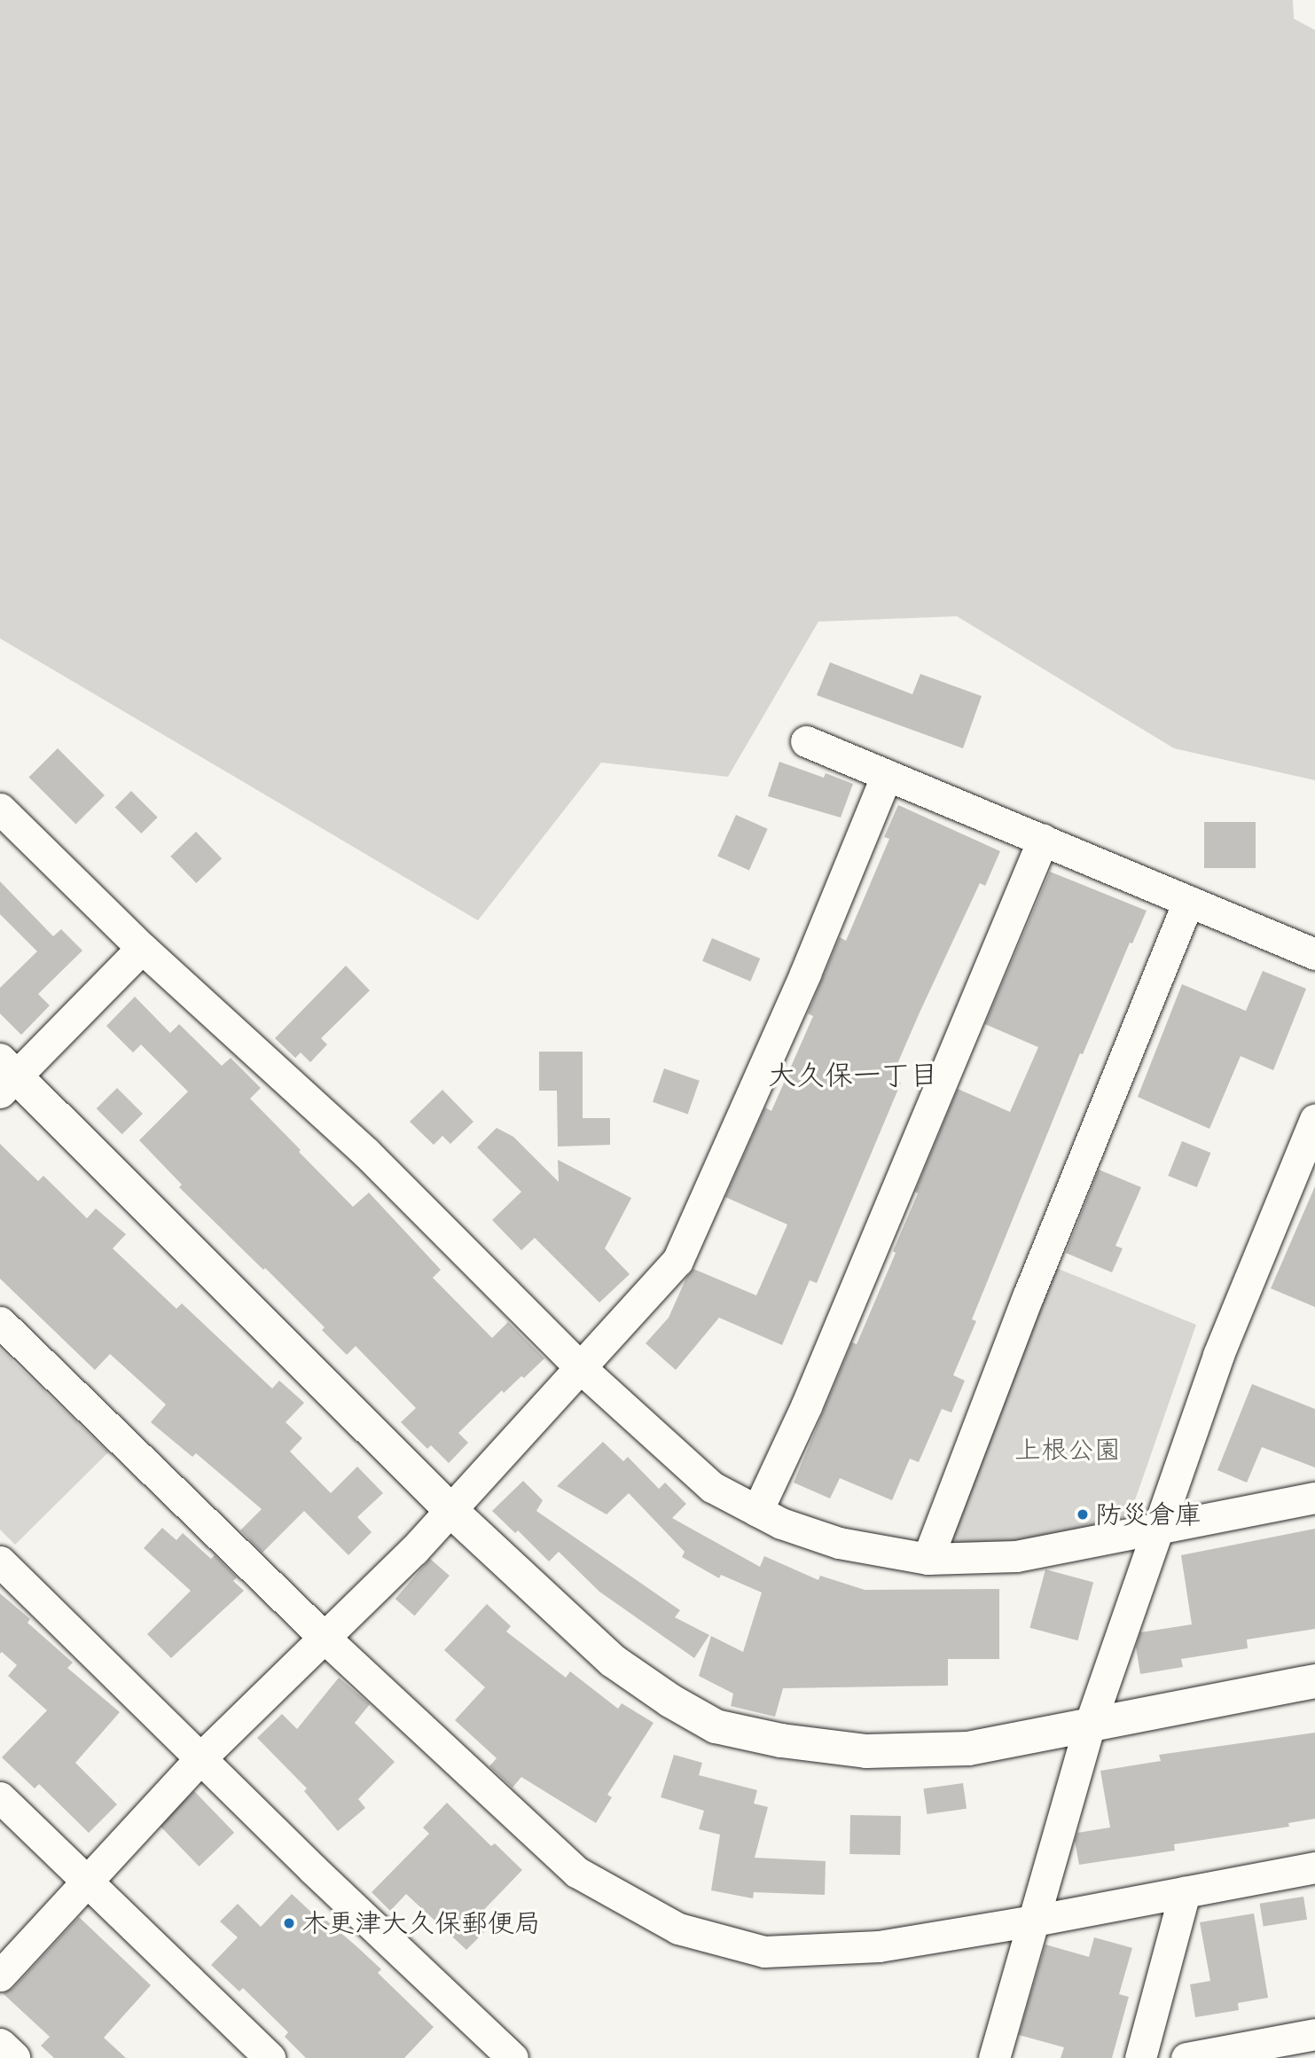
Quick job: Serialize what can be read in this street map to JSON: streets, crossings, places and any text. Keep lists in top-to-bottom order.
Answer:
{
  "districts": ["大久保一丁目"],
  "parks": ["上根公園"],
  "places": ["防災倉庫", "木更津大久保郵便局"]
}
